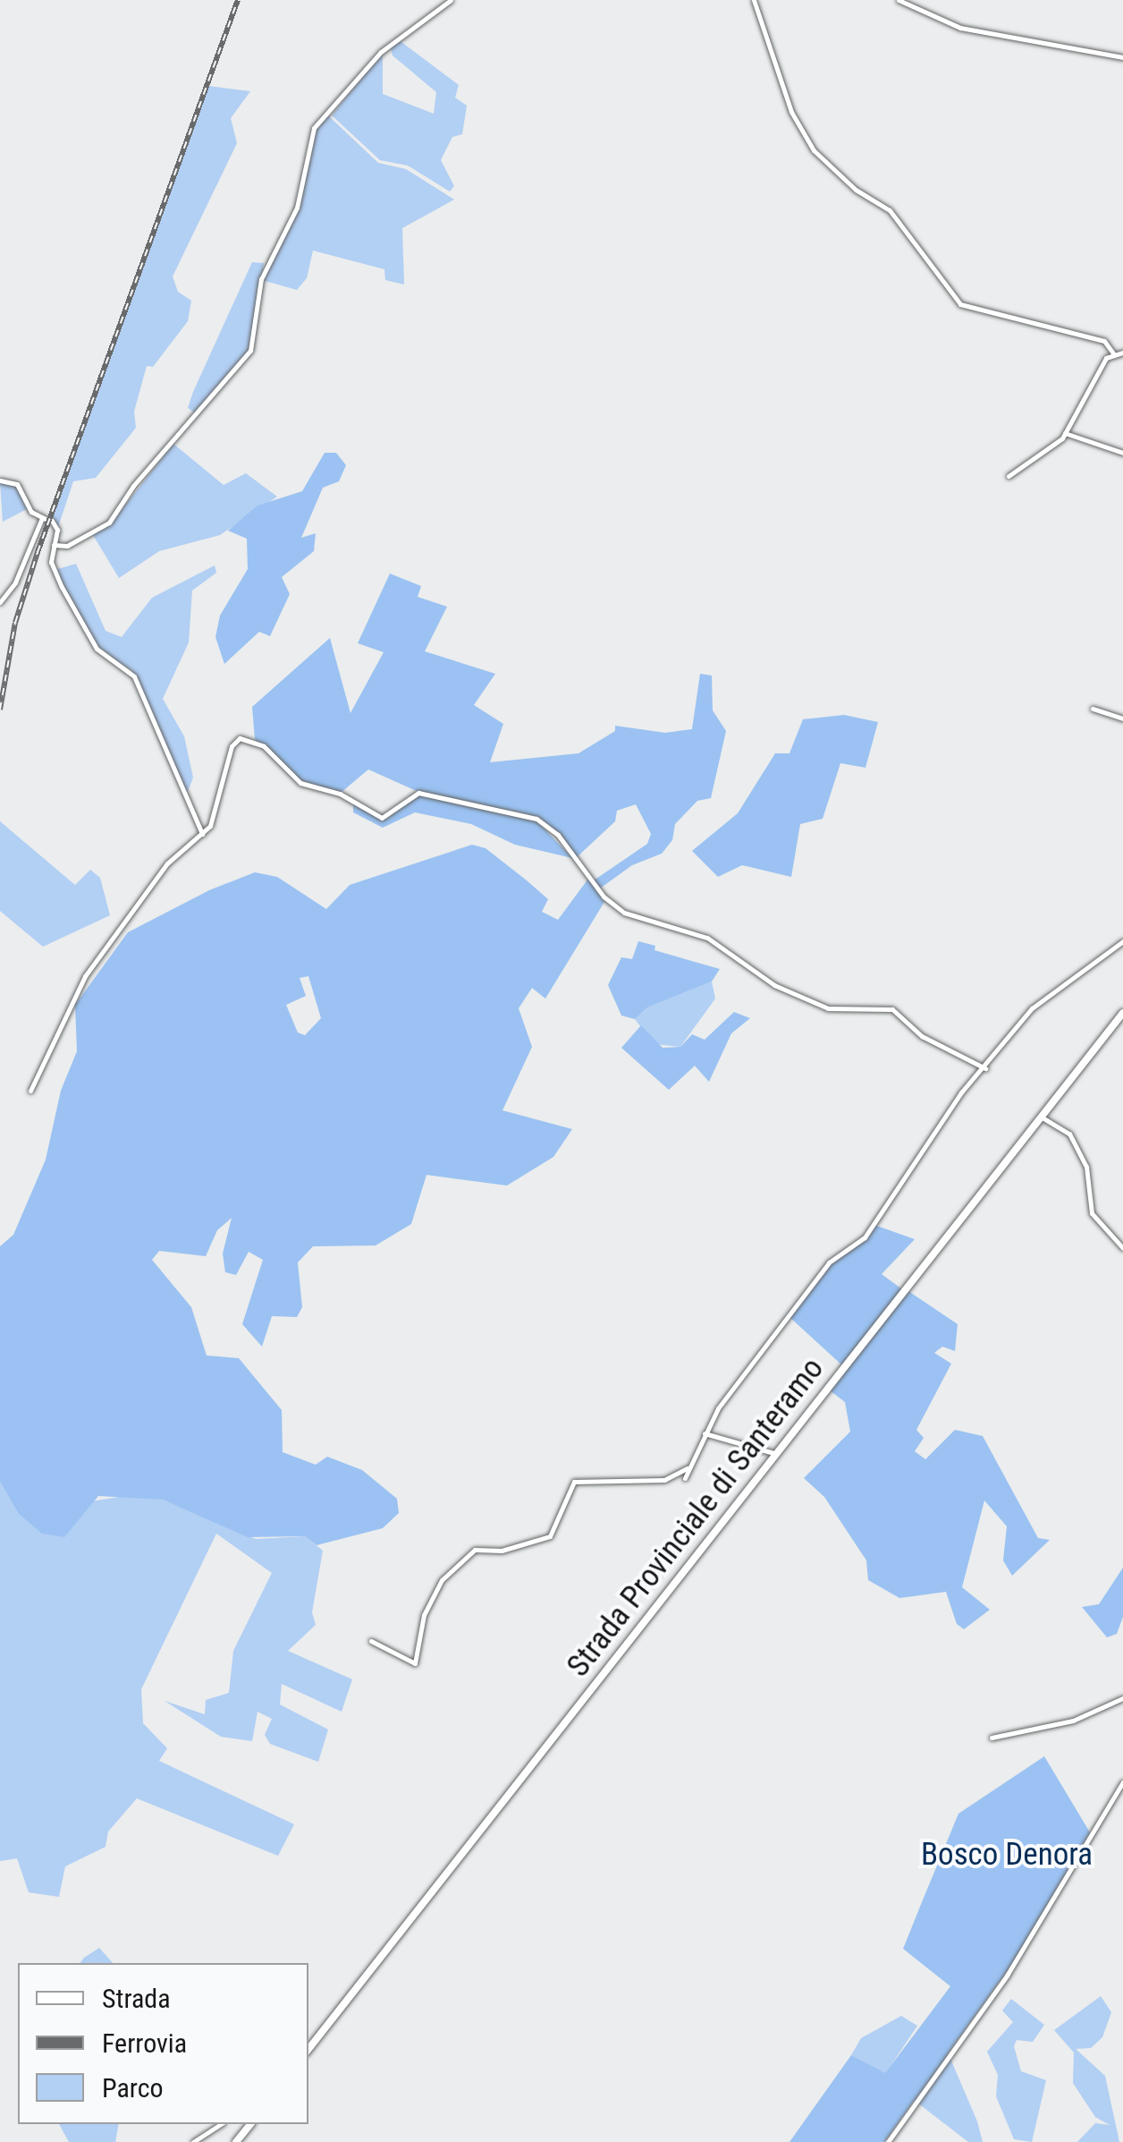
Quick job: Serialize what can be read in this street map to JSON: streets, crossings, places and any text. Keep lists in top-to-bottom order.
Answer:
{
  "streets": {
    "main road": ["Strada Provinciale di Santeramo"]
  },
  "parks": ["Bosco Denora"],
  "legend": ["Strada", "Ferrovia", "Parco"]
}
